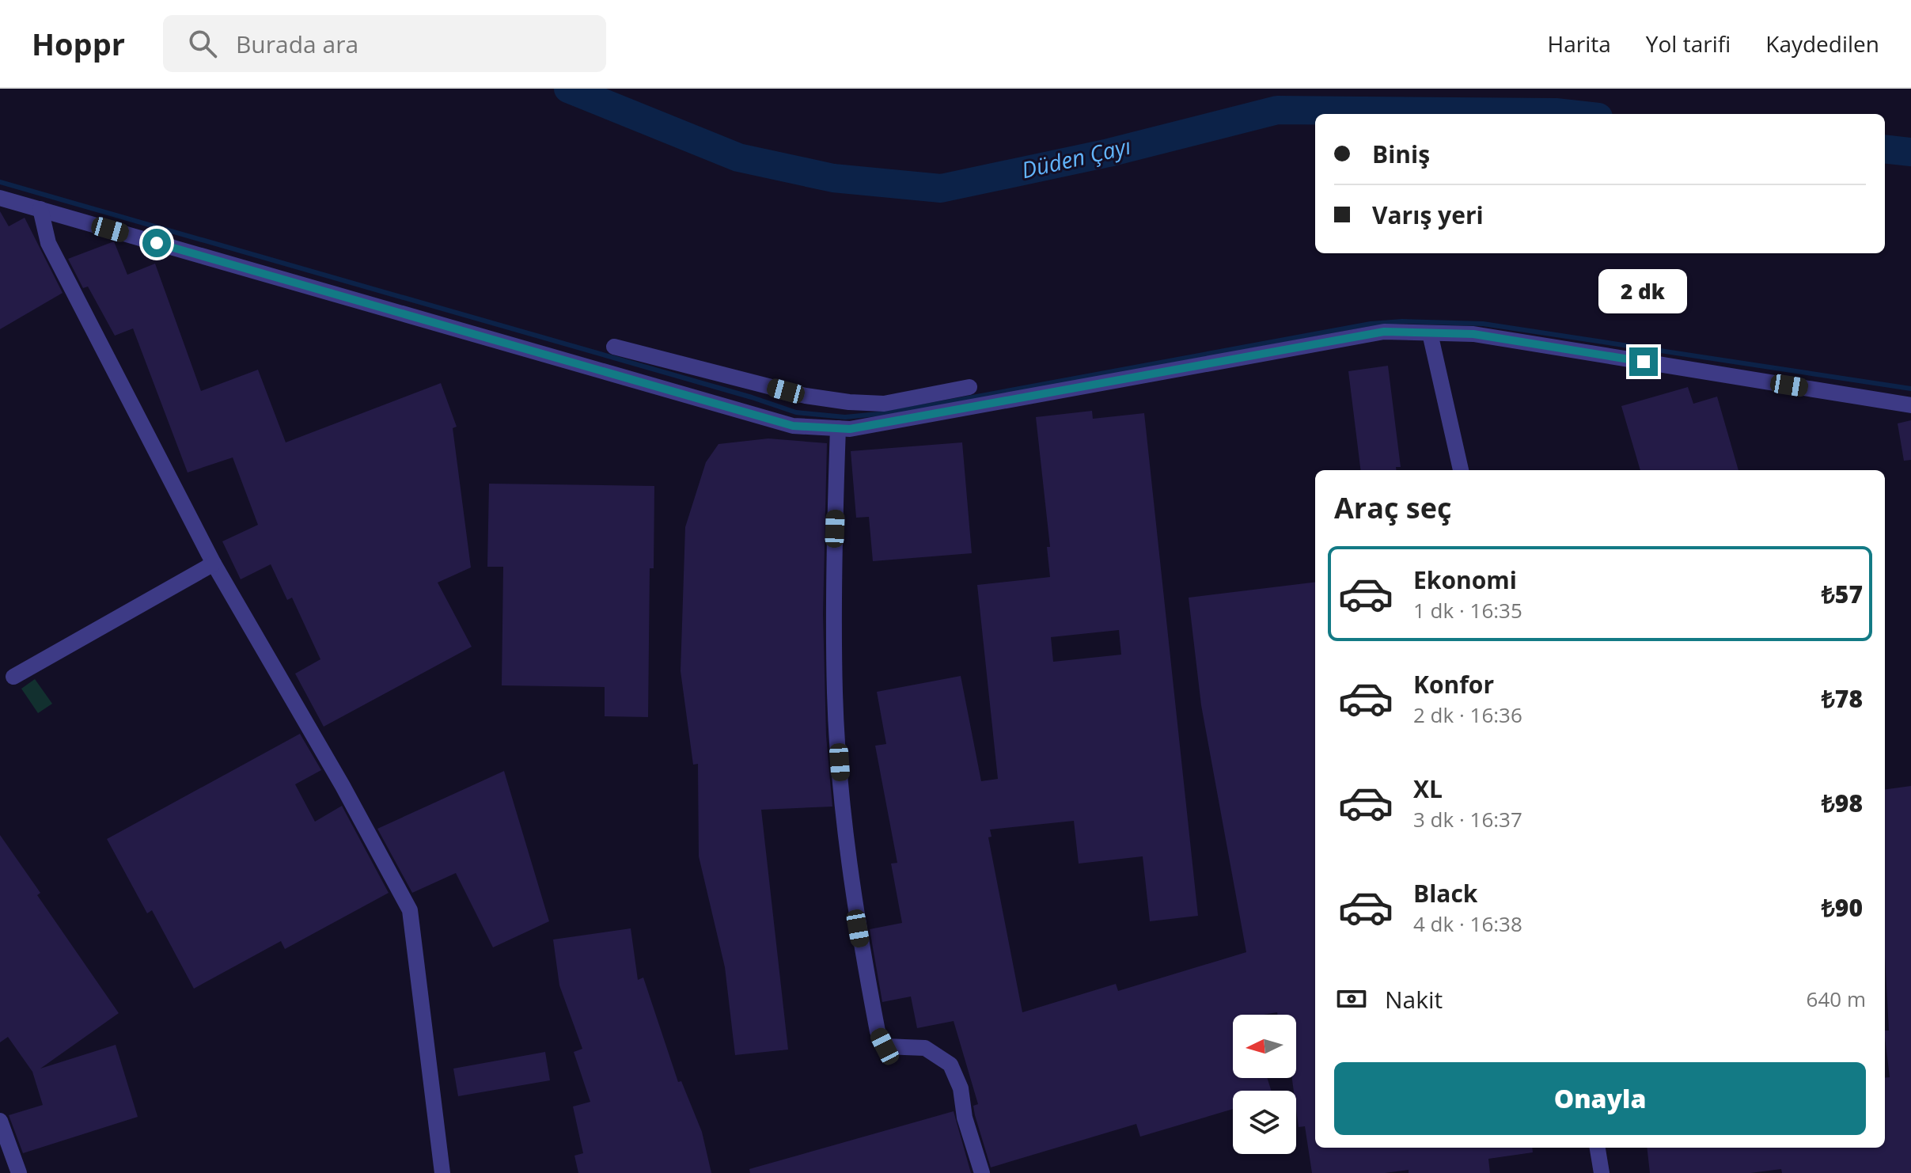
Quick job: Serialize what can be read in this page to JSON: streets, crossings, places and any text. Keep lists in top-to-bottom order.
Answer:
{
  "water": ["Düden Çayı"],
  "north": "left",
  "page": {
    "header": "Hoppr",
    "search": "Burada ara",
    "nav": ["Harita", "Yol tarifi", "Kaydedilen"],
    "banner": ["Biniş", "Varış yeri"],
    "bubble": "2 dk",
    "heading": "Araç seç",
    "list": [
      {
        "name": "Ekonomi",
        "note": "1 dk · 16:35",
        "value": "₺57"
      },
      {
        "name": "Konfor",
        "note": "2 dk · 16:36",
        "value": "₺78"
      },
      {
        "name": "XL",
        "note": "3 dk · 16:37",
        "value": "₺98"
      },
      {
        "name": "Black",
        "note": "4 dk · 16:38",
        "value": "₺90"
      }
    ],
    "pay": ["Nakit", "640 m"],
    "buttons": "Onayla"
  }
}
